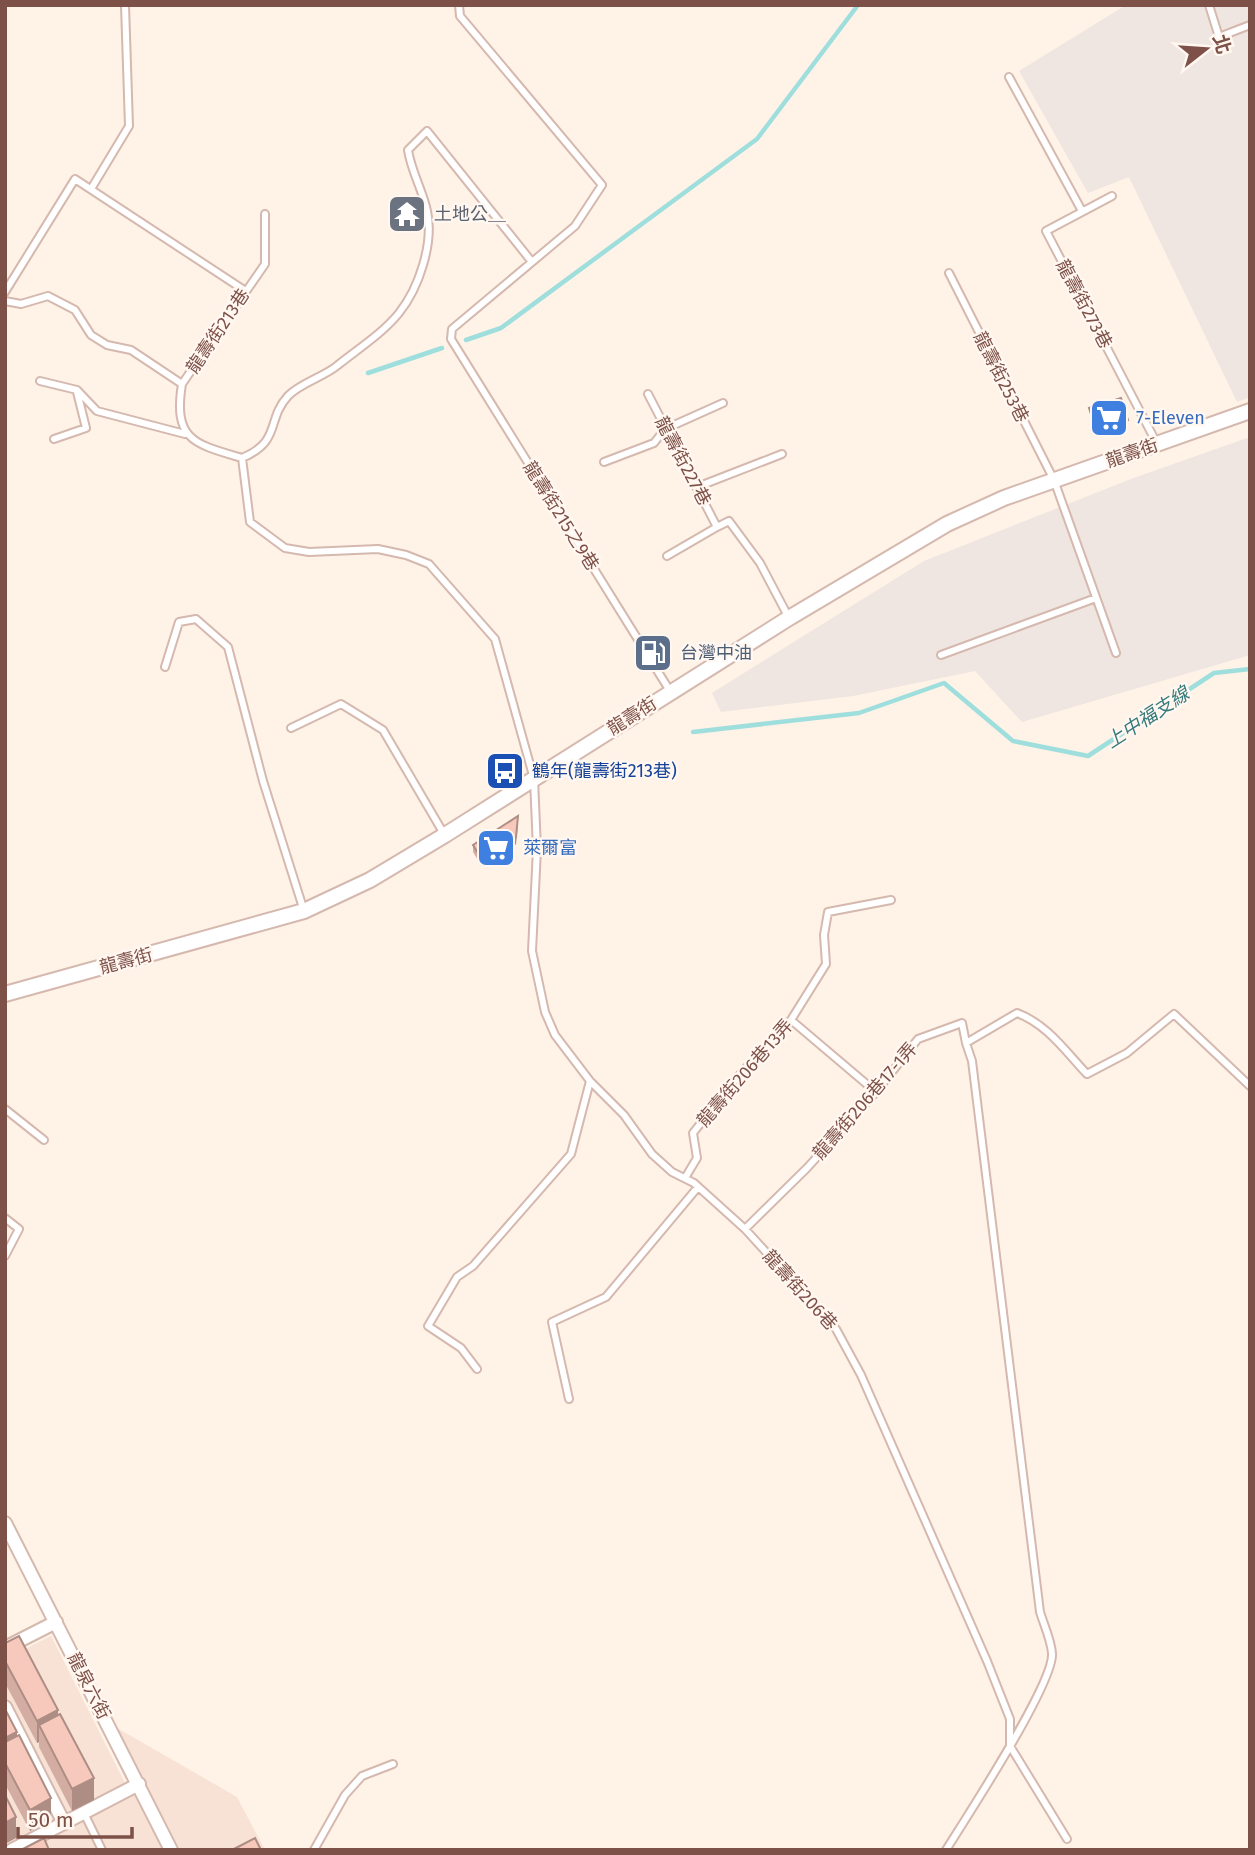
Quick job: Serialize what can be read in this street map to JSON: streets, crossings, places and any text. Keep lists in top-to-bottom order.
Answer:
{
  "streets": {
    "street": ["龍壽街", "龍泉六街"],
    "lane": [
      "龍壽街273巷",
      "龍壽街213巷",
      "龍壽街253巷",
      "龍壽街227巷",
      "龍壽街215之9巷",
      "龍壽街206巷13弄",
      "龍壽街206巷17-1弄",
      "龍壽街206巷"
    ]
  },
  "crossings": [
    ["龍壽街273巷", "龍壽街"],
    ["龍壽街253巷", "龍壽街"],
    ["龍壽街", "龍壽街227巷"],
    ["龍壽街", "龍壽街215之9巷"],
    ["龍壽街", "龍壽街206巷"],
    ["龍壽街206巷13弄", "龍壽街206巷"],
    ["龍壽街206巷17-1弄", "龍壽街206巷"]
  ],
  "water": ["上中福支線"],
  "places": {
    "temple": ["土地公＿"],
    "supermarket": ["7-Eleven", "萊爾富"],
    "fuel station": ["台灣中油"],
    "bus stop": ["鶴年(龍壽街213巷)"]
  },
  "scale_bar": "50 m",
  "north": "right"
}
